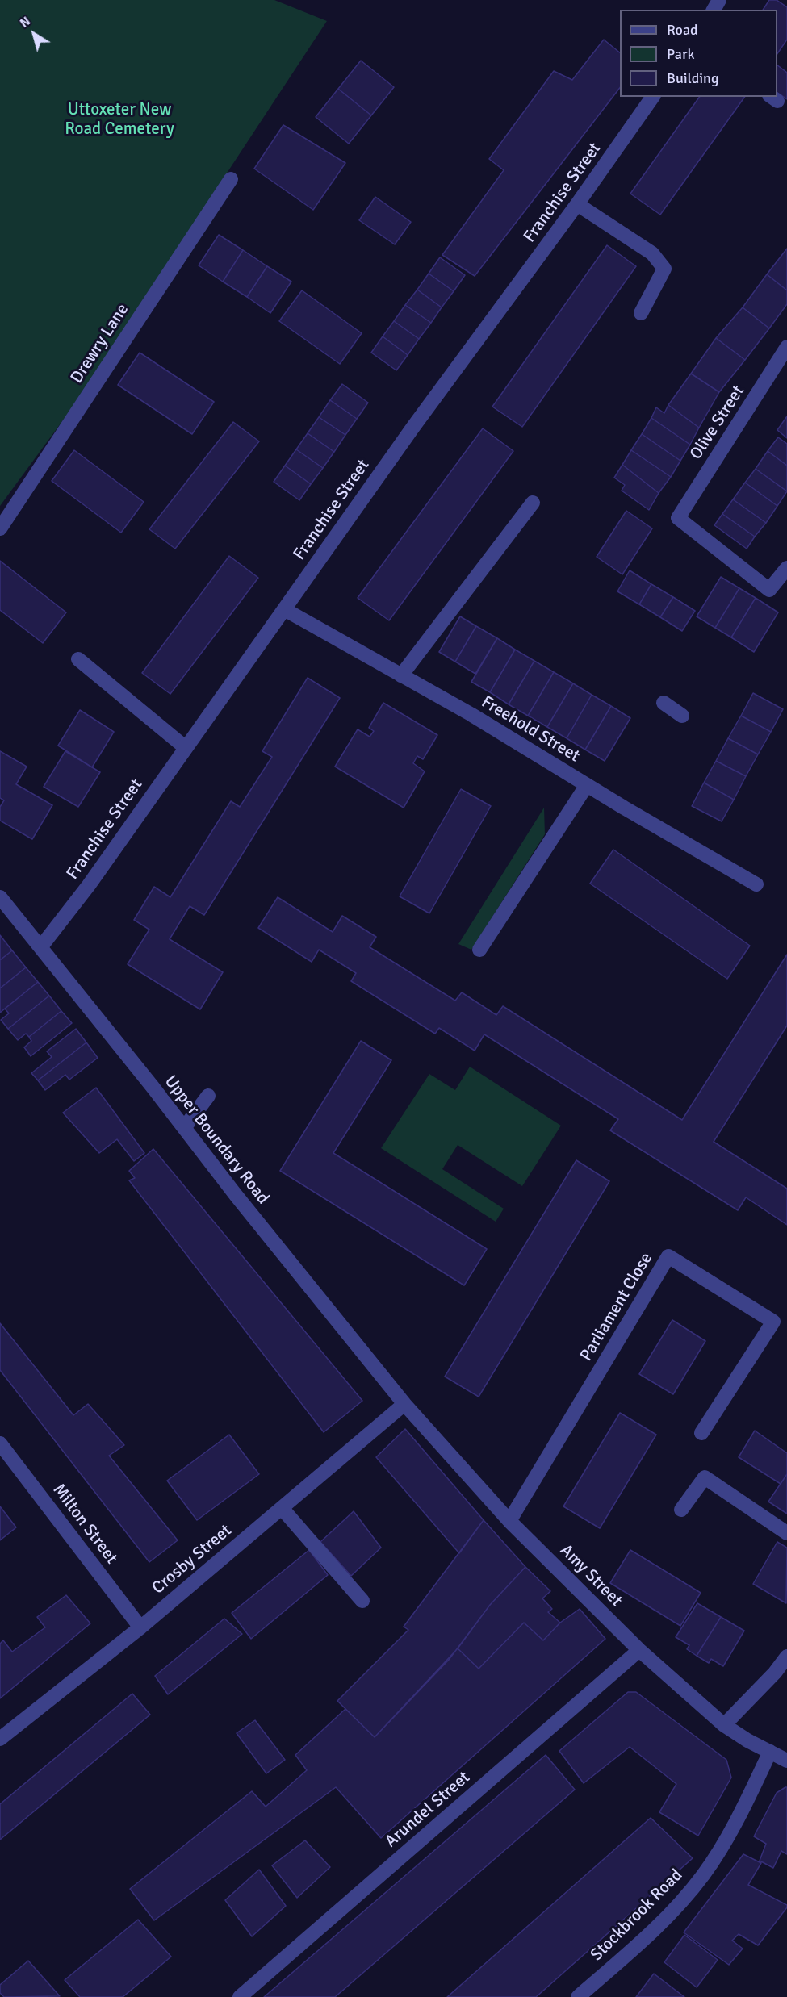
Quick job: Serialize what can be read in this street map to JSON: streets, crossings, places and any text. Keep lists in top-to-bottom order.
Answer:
{
  "streets": {
    "street": [
      "Franchise Street",
      "Drewry Lane",
      "Olive Street",
      "Freehold Street",
      "Upper Boundary Road",
      "Parliament Close",
      "Milton Street",
      "Crosby Street",
      "Amy Street",
      "Arundel Street",
      "Stockbrook Road"
    ]
  },
  "crossings": [
    ["Franchise Street", "Freehold Street"],
    ["Franchise Street", "Upper Boundary Road"],
    ["Upper Boundary Road", "Crosby Street"],
    ["Upper Boundary Road", "Amy Street"],
    ["Parliament Close", "Amy Street"],
    ["Milton Street", "Crosby Street"],
    ["Crosby Street", "Amy Street"],
    ["Amy Street", "Arundel Street"],
    ["Amy Street", "Stockbrook Road"]
  ],
  "parks": ["Uttoxeter New Road Cemetery"],
  "legend": ["Road", "Park", "Building"],
  "north": "top left"
}
